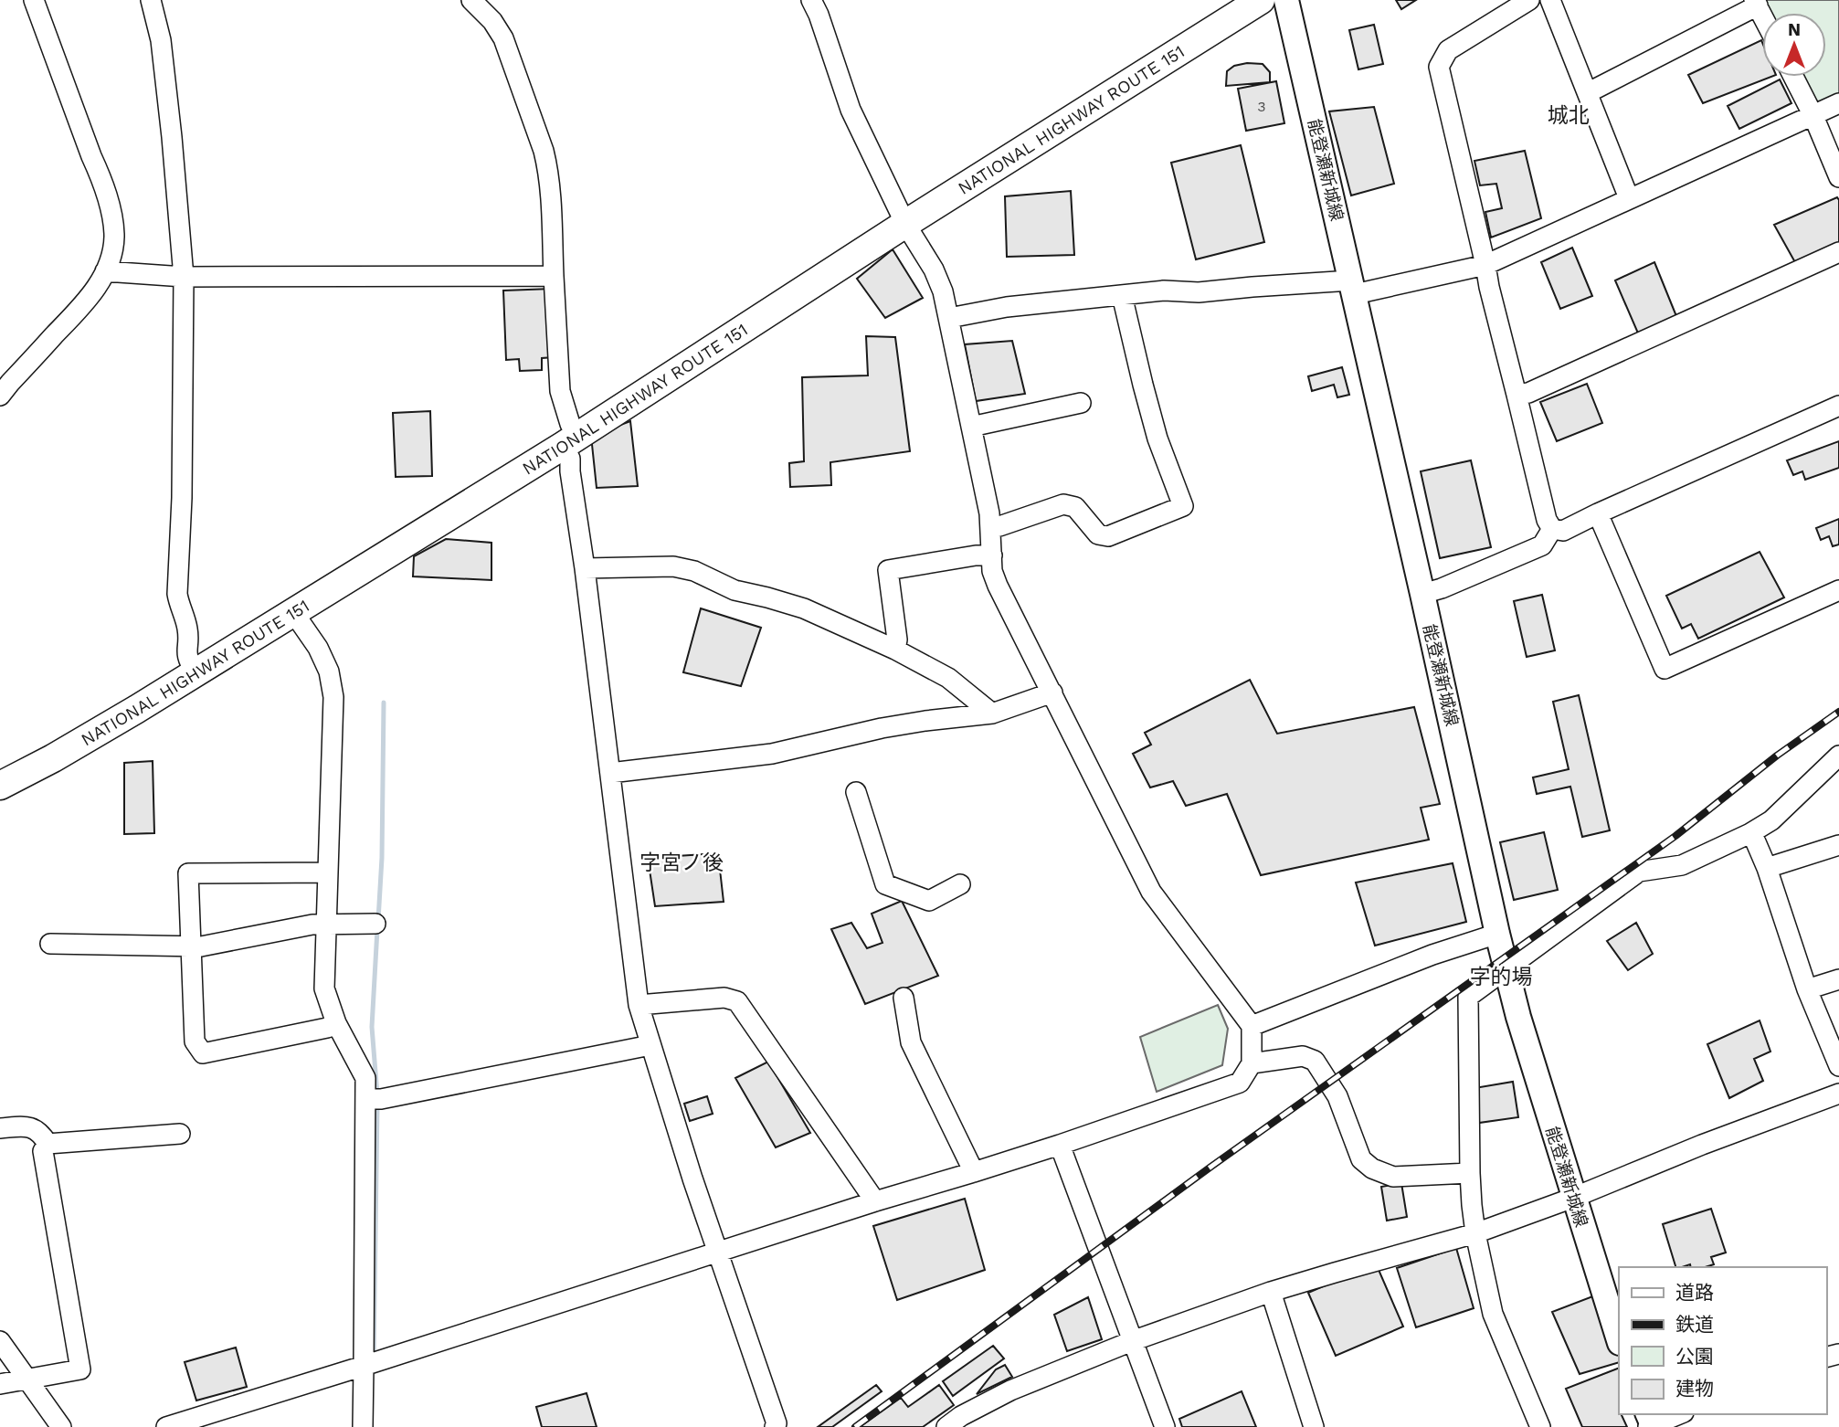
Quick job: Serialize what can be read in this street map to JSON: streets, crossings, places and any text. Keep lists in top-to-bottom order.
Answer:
{
  "streets": {
    "highway": ["NATIONAL HIGHWAY ROUTE 151"],
    "main road": ["能登瀬新城線"]
  },
  "districts": ["城北", "字宮ノ後", "字的場"],
  "house_numbers": ["3"],
  "legend": [
    "道路",
    "鉄道",
    "公園",
    "建物"
  ],
  "north": "top"
}
